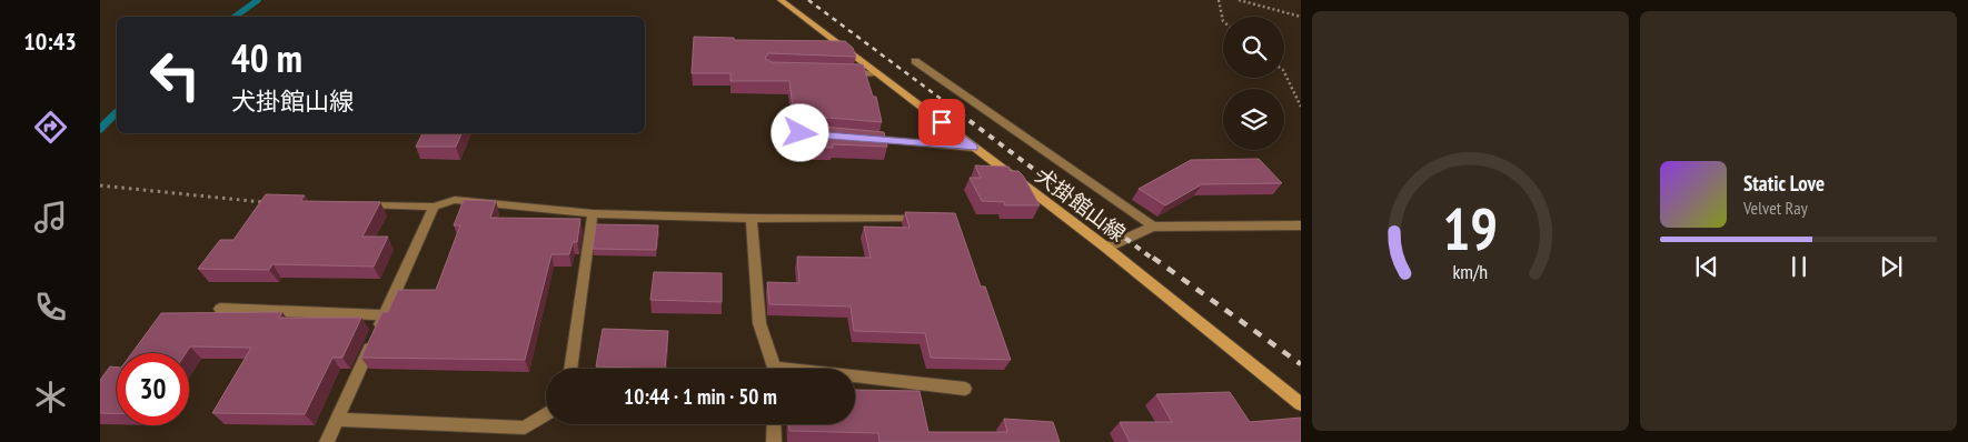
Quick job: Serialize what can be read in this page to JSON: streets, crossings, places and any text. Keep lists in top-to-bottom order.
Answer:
{
  "streets": {
    "main road": ["犬掛館山線"]
  },
  "page": {
    "tabs": "10:43",
    "turn": ["40 m", "犬掛館山線"],
    "song": ["Static Love", "Velvet Ray"],
    "limit": "30",
    "trip": "10:44 · 1 min · 50 m",
    "gauge": ["19", "km/h"]
  }
}
